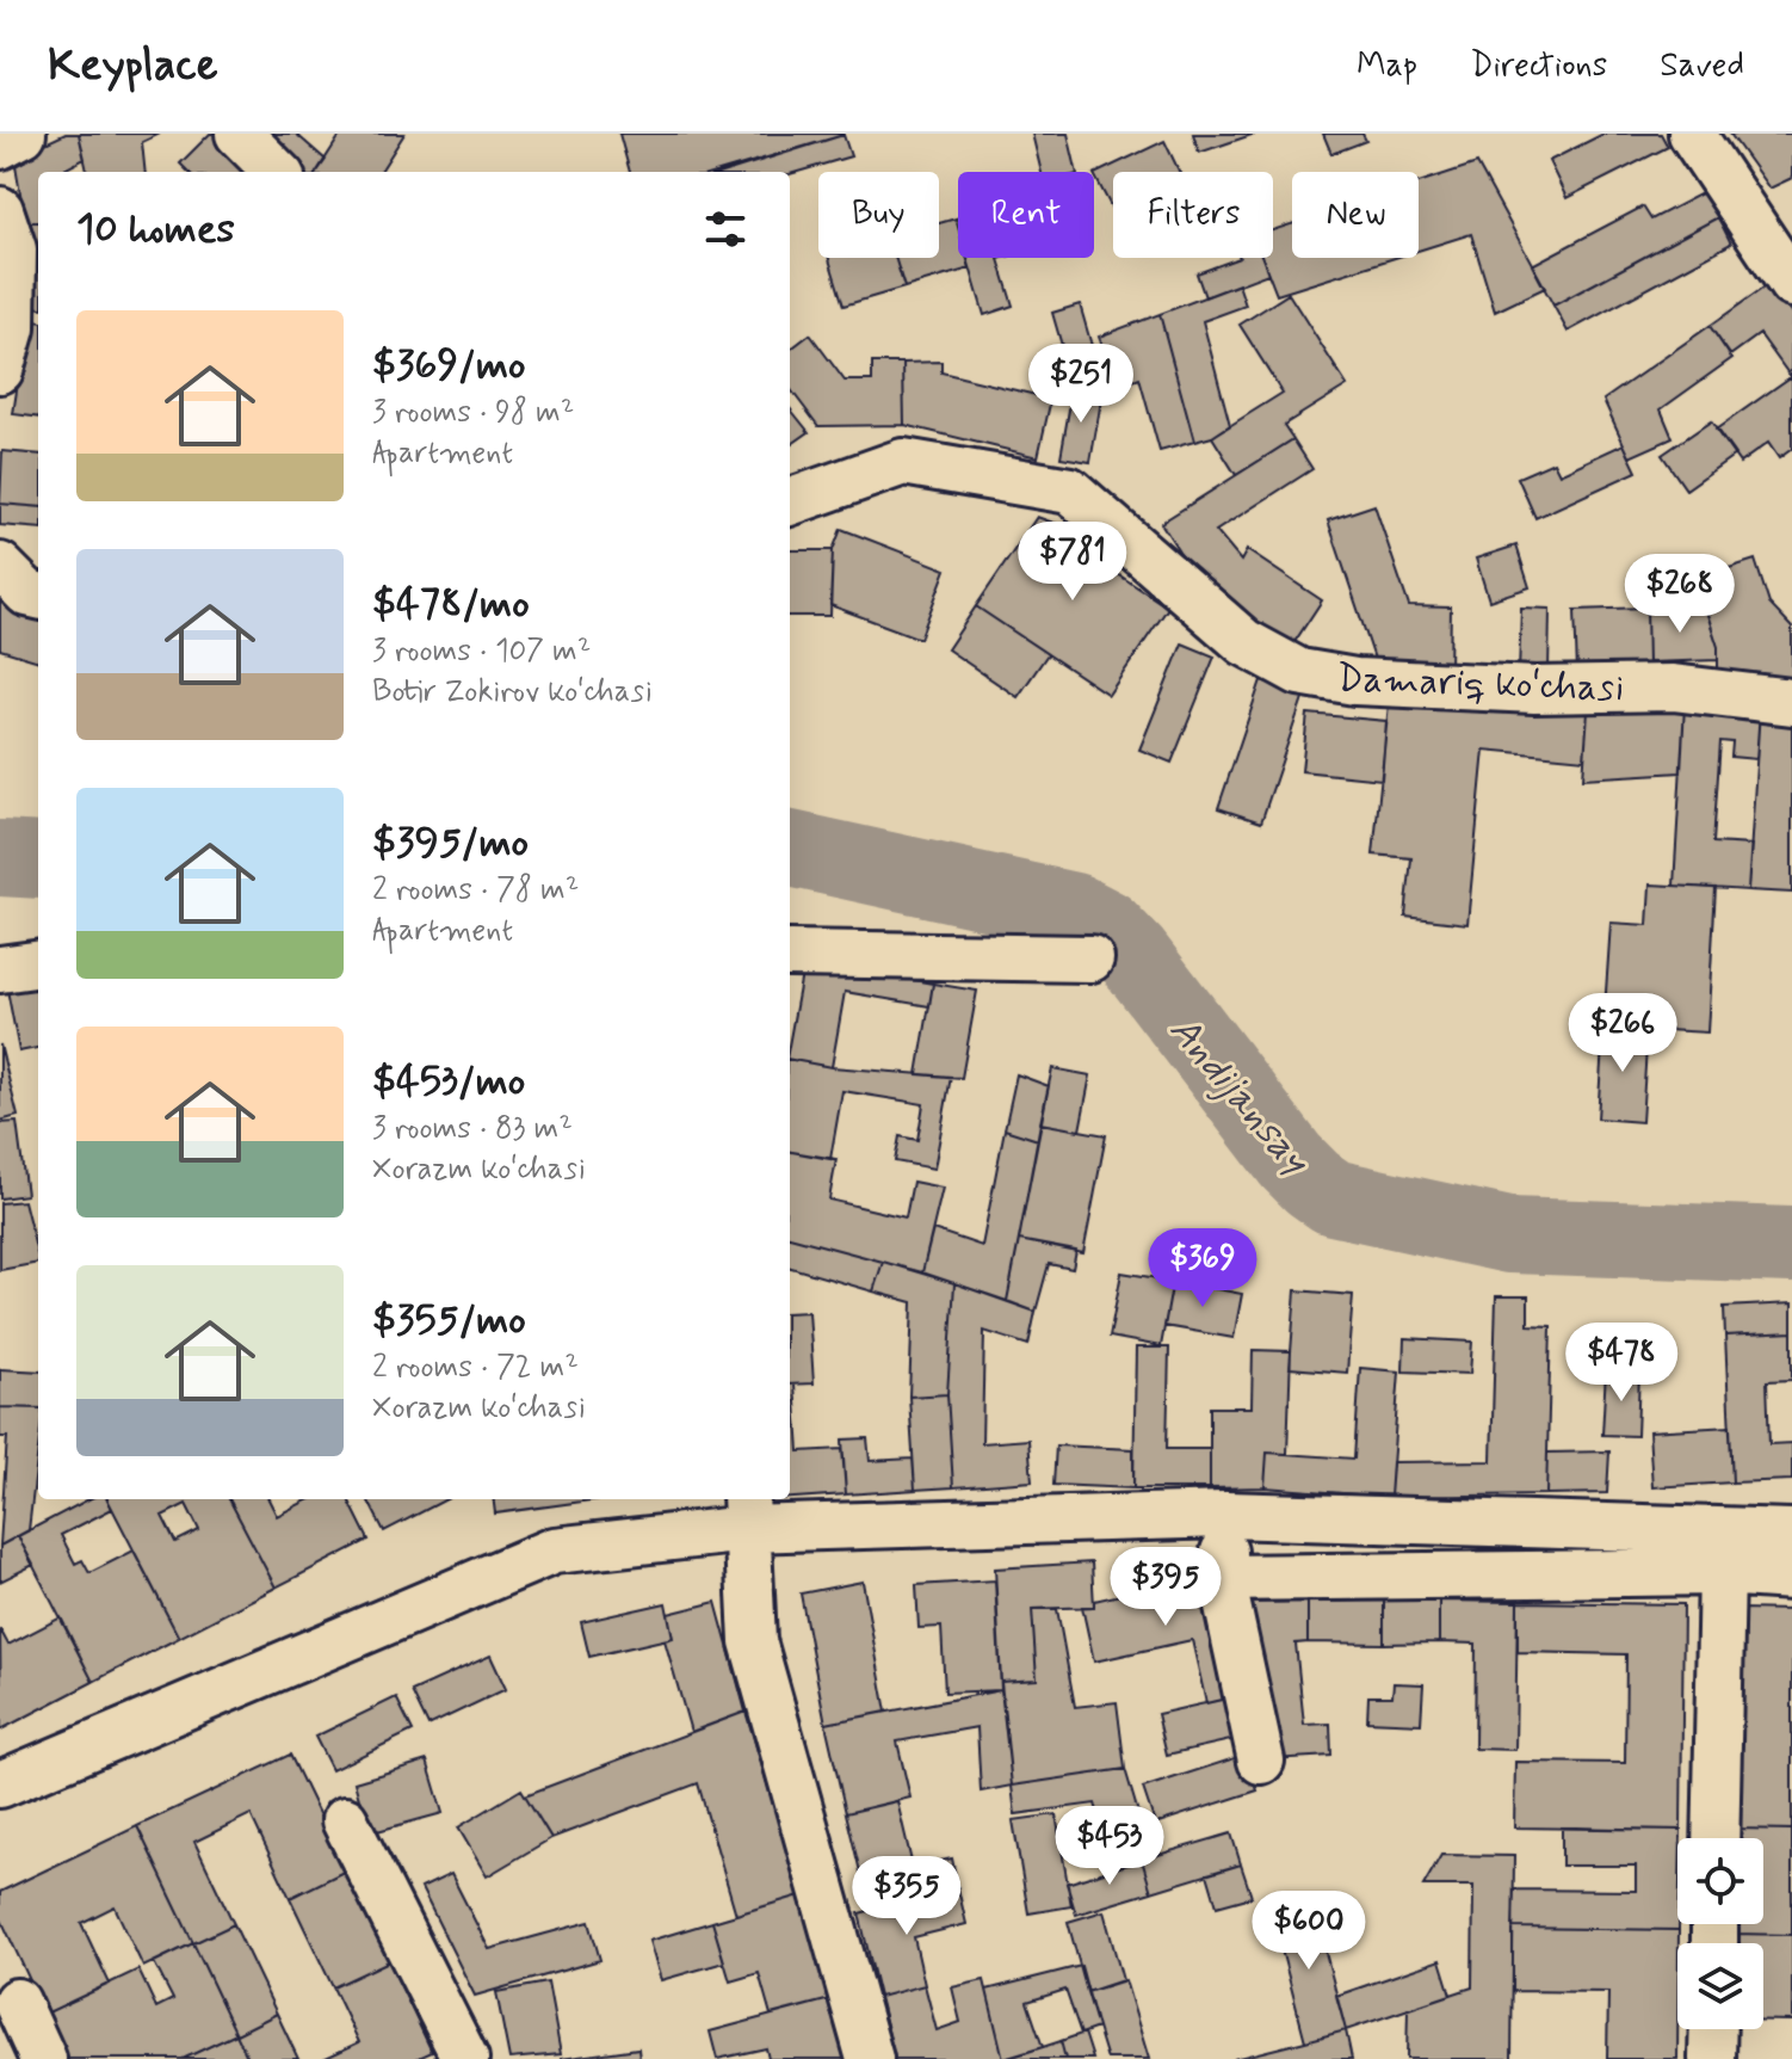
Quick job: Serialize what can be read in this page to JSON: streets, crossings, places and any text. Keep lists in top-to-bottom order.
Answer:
{
  "streets": {
    "street": ["Damariq koʻchasi"]
  },
  "water": ["Andijansay"],
  "page": {
    "header": "Keyplace",
    "nav": ["Map", "Directions", "Saved"],
    "chip": [
      "Buy",
      "Rent",
      "Filters",
      "New"
    ],
    "heading": "10 homes",
    "list": [
      {
        "name": "$369/mo",
        "note": "3 rooms · 98 m² · Apartment"
      },
      {
        "name": "$478/mo",
        "note": "3 rooms · 107 m² · Botir Zokirov koʻchasi"
      },
      {
        "name": "$395/mo",
        "note": "2 rooms · 78 m² · Apartment"
      },
      {
        "name": "$453/mo",
        "note": "3 rooms · 83 m² · Xorazm koʻchasi"
      },
      {
        "name": "$355/mo",
        "note": "2 rooms · 72 m² · Xorazm koʻchasi"
      }
    ],
    "price": [
      "$251",
      "$781",
      "$268",
      "$266",
      "$369",
      "$478",
      "$395",
      "$453",
      "$355",
      "$600"
    ]
  }
}
